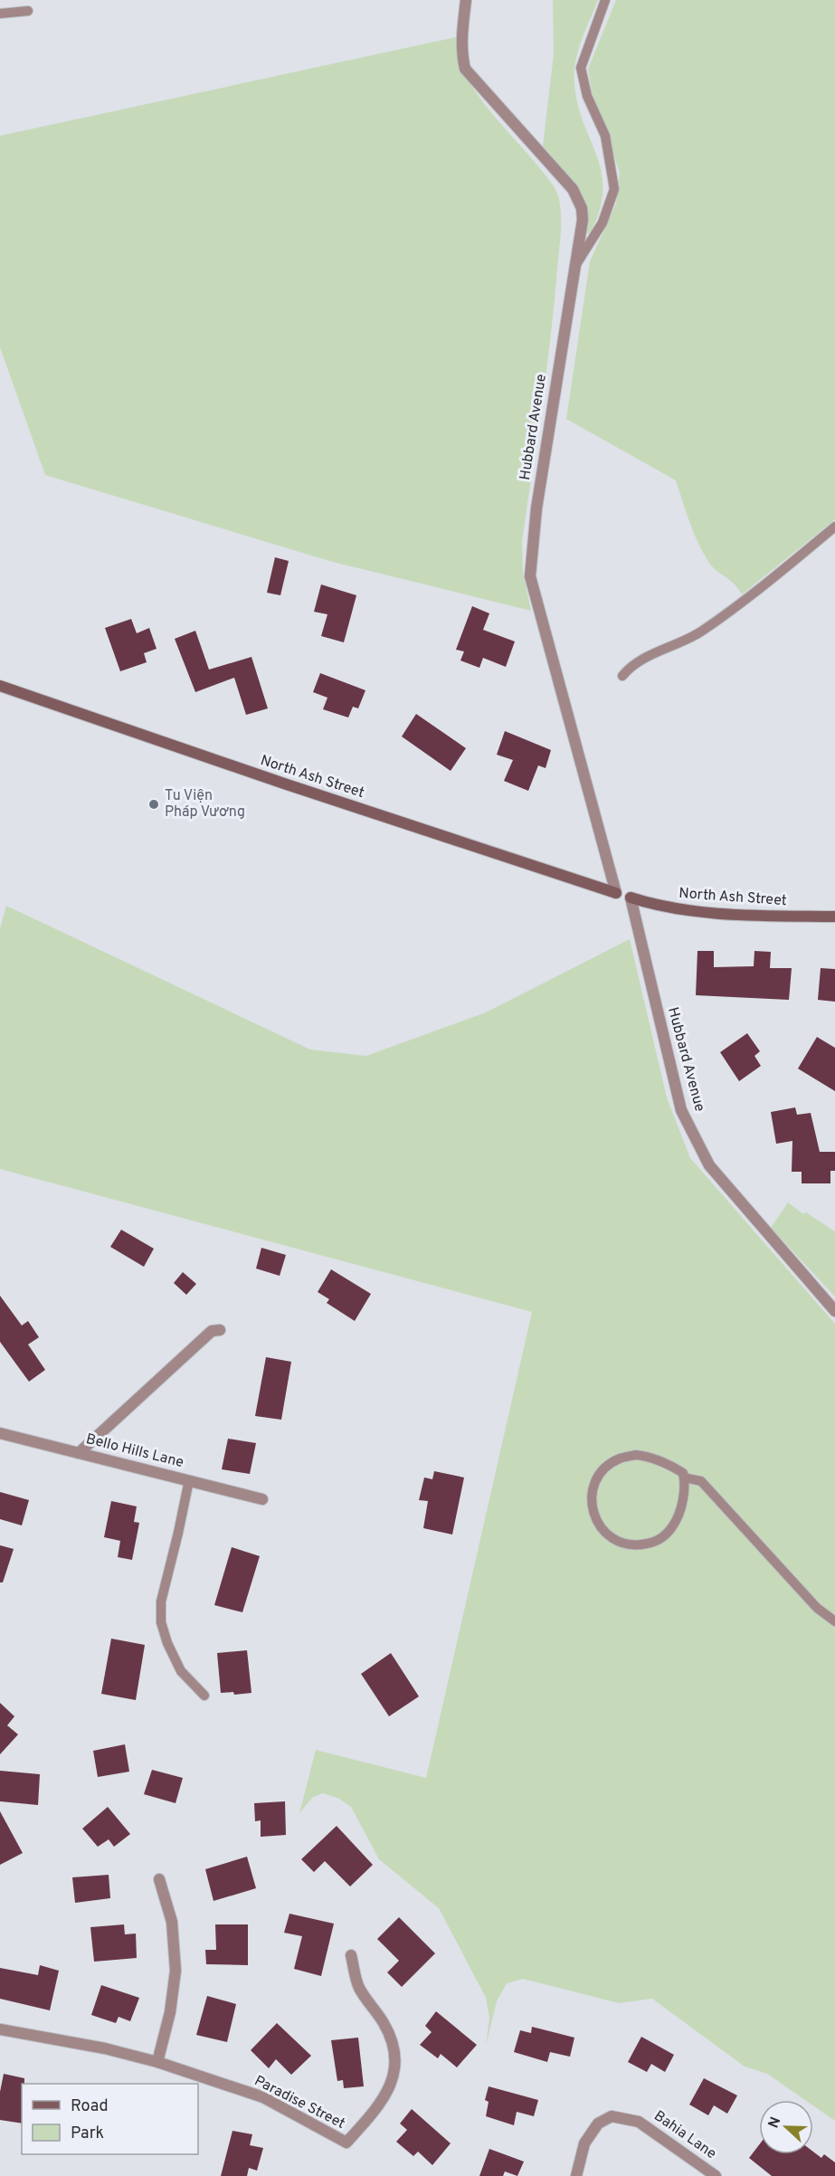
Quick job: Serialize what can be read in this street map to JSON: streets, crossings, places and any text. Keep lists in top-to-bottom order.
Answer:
{
  "streets": {
    "main road": ["North Ash Street"],
    "street": [
      "Hubbard Avenue",
      "Bello Hills Lane",
      "Paradise Street",
      "Bahia Lane"
    ]
  },
  "crossings": [
    ["Hubbard Avenue", "North Ash Street"]
  ],
  "places": ["Tu Viện Pháp Vương"],
  "legend": ["Road", "Park"],
  "north": "left"
}
